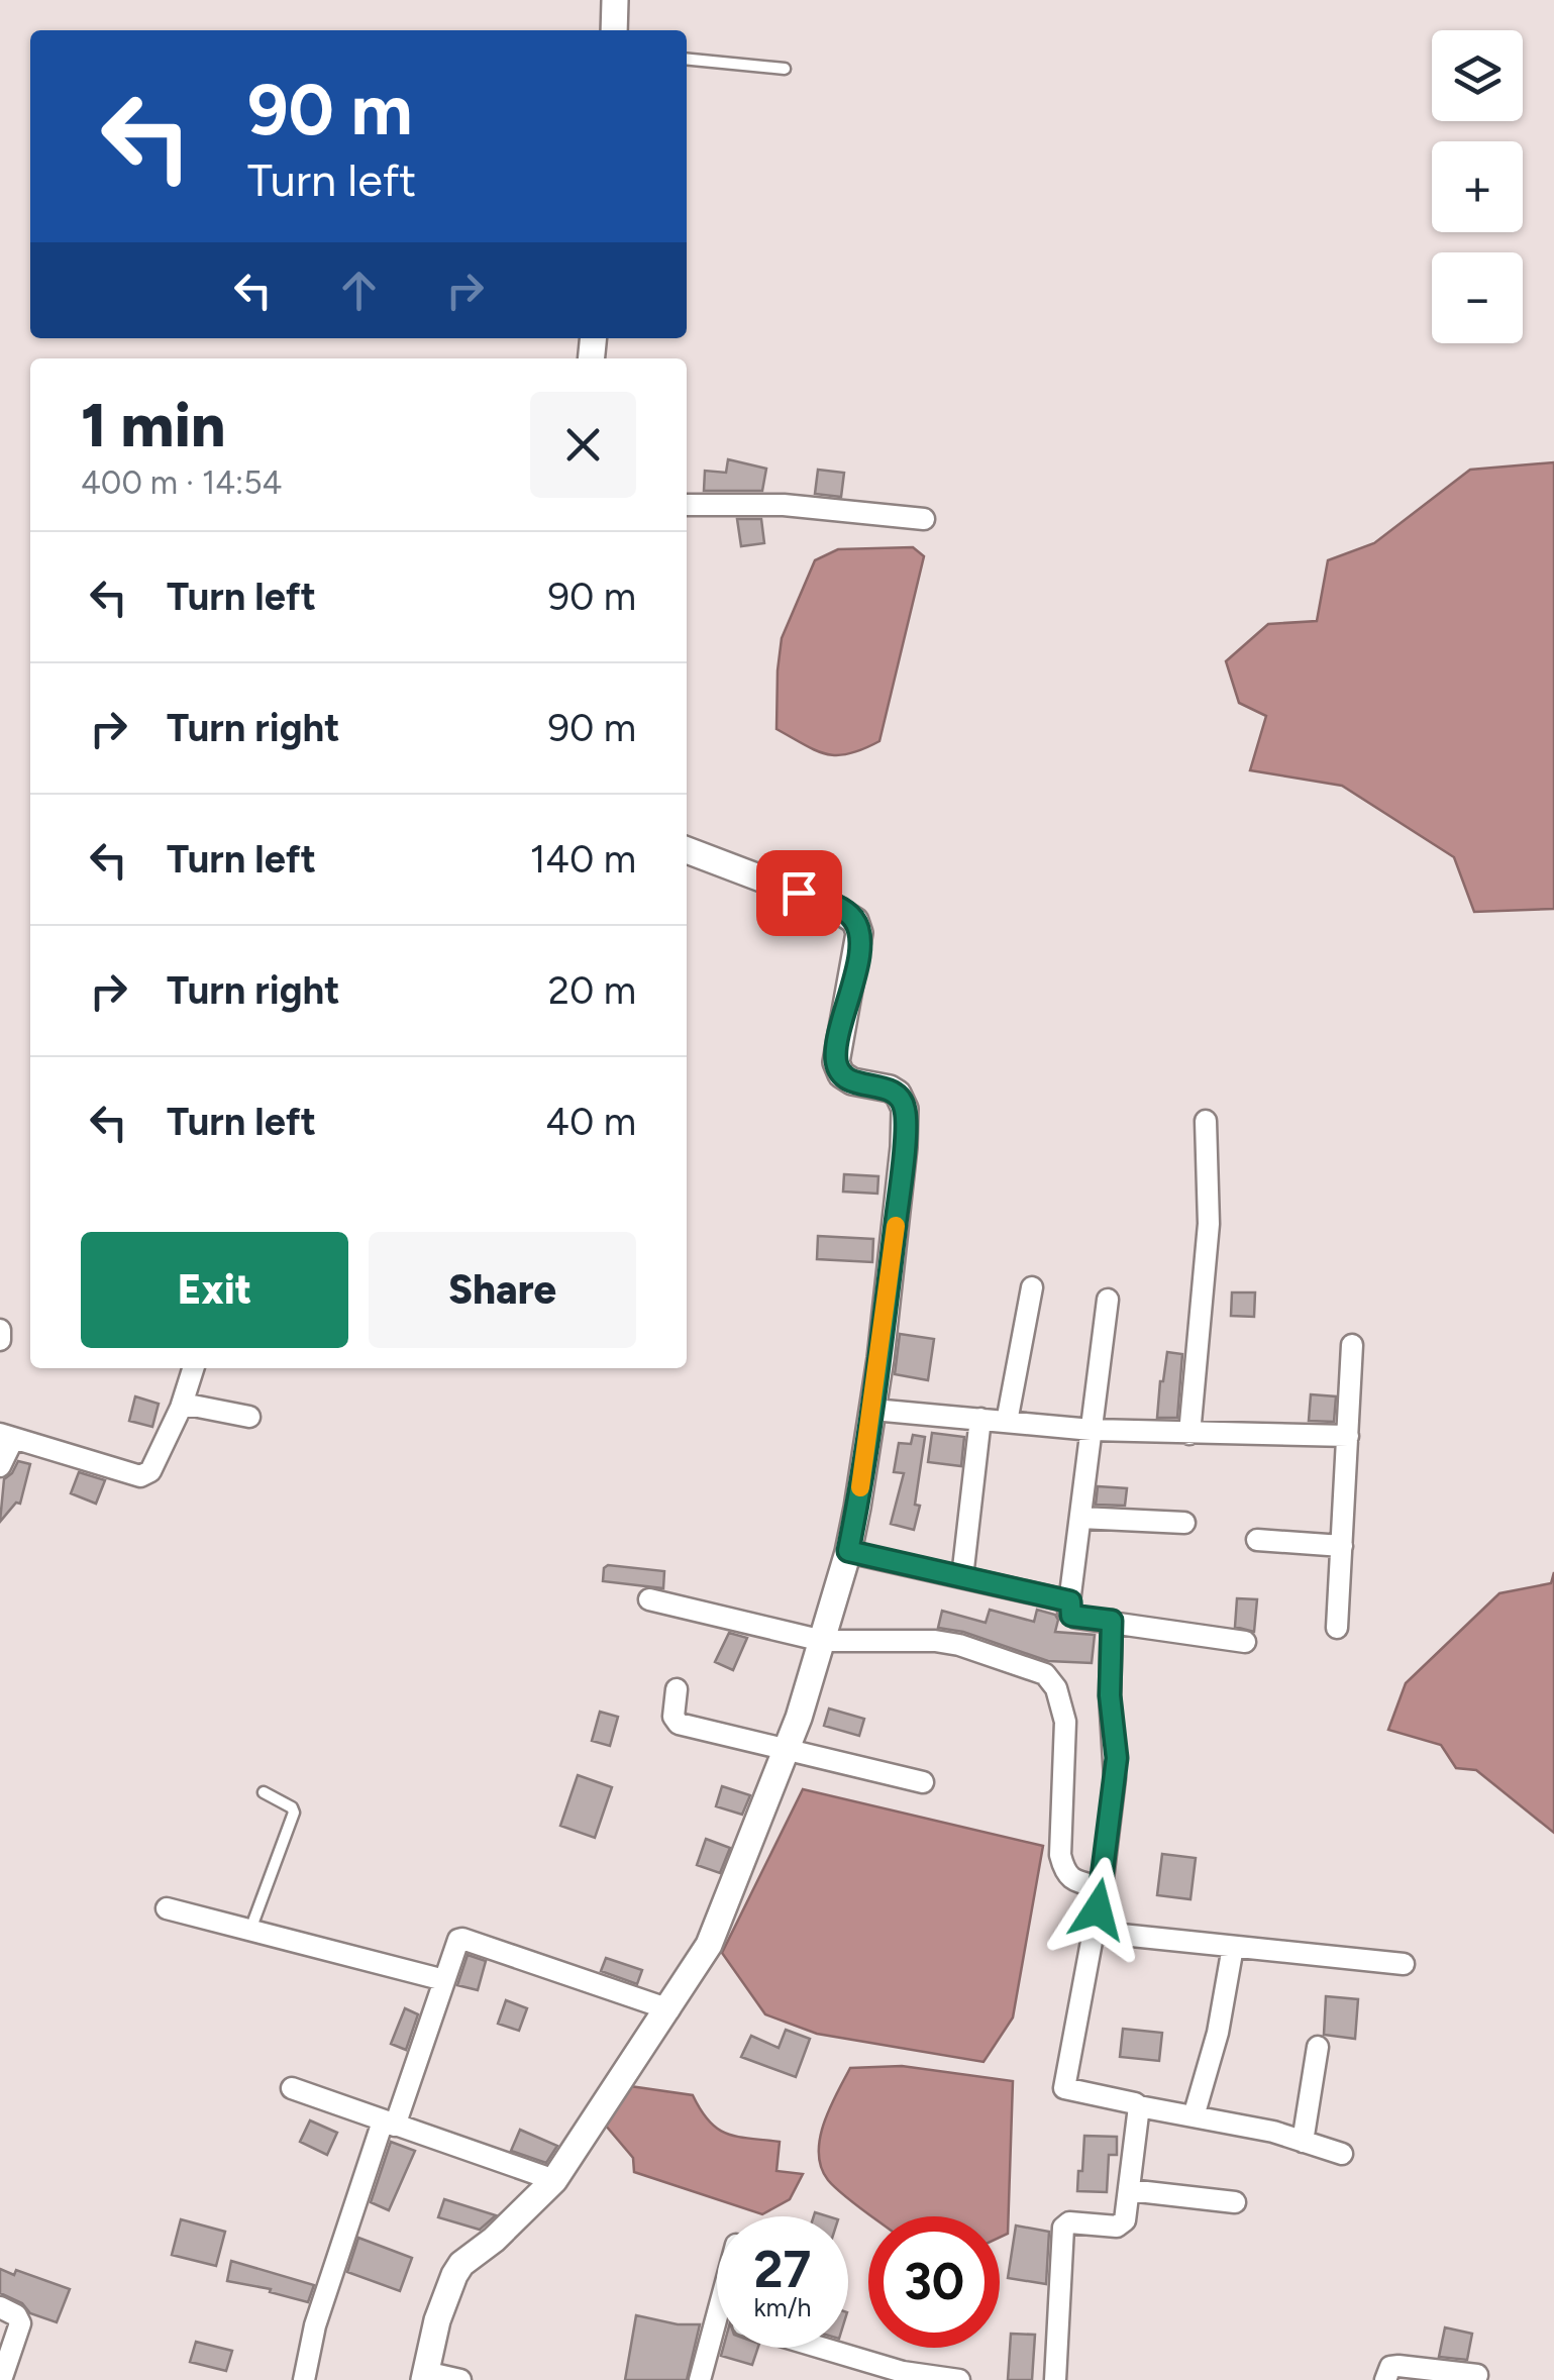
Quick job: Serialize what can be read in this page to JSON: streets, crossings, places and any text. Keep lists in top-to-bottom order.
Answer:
{
  "page": {
    "map_buttons": ["+", "−"],
    "turn": ["90 m", "Turn left"],
    "heading": ["1 min", "400 m · 14:54"],
    "list": [
      {
        "name": "Turn left",
        "value": "90 m"
      },
      {
        "name": "Turn right",
        "value": "90 m"
      },
      {
        "name": "Turn left",
        "value": "140 m"
      },
      {
        "name": "Turn right",
        "value": "20 m"
      },
      {
        "name": "Turn left",
        "value": "40 m"
      }
    ],
    "buttons": ["Exit", "Share"],
    "speed": "27 km/h",
    "limit": "30"
  }
}
